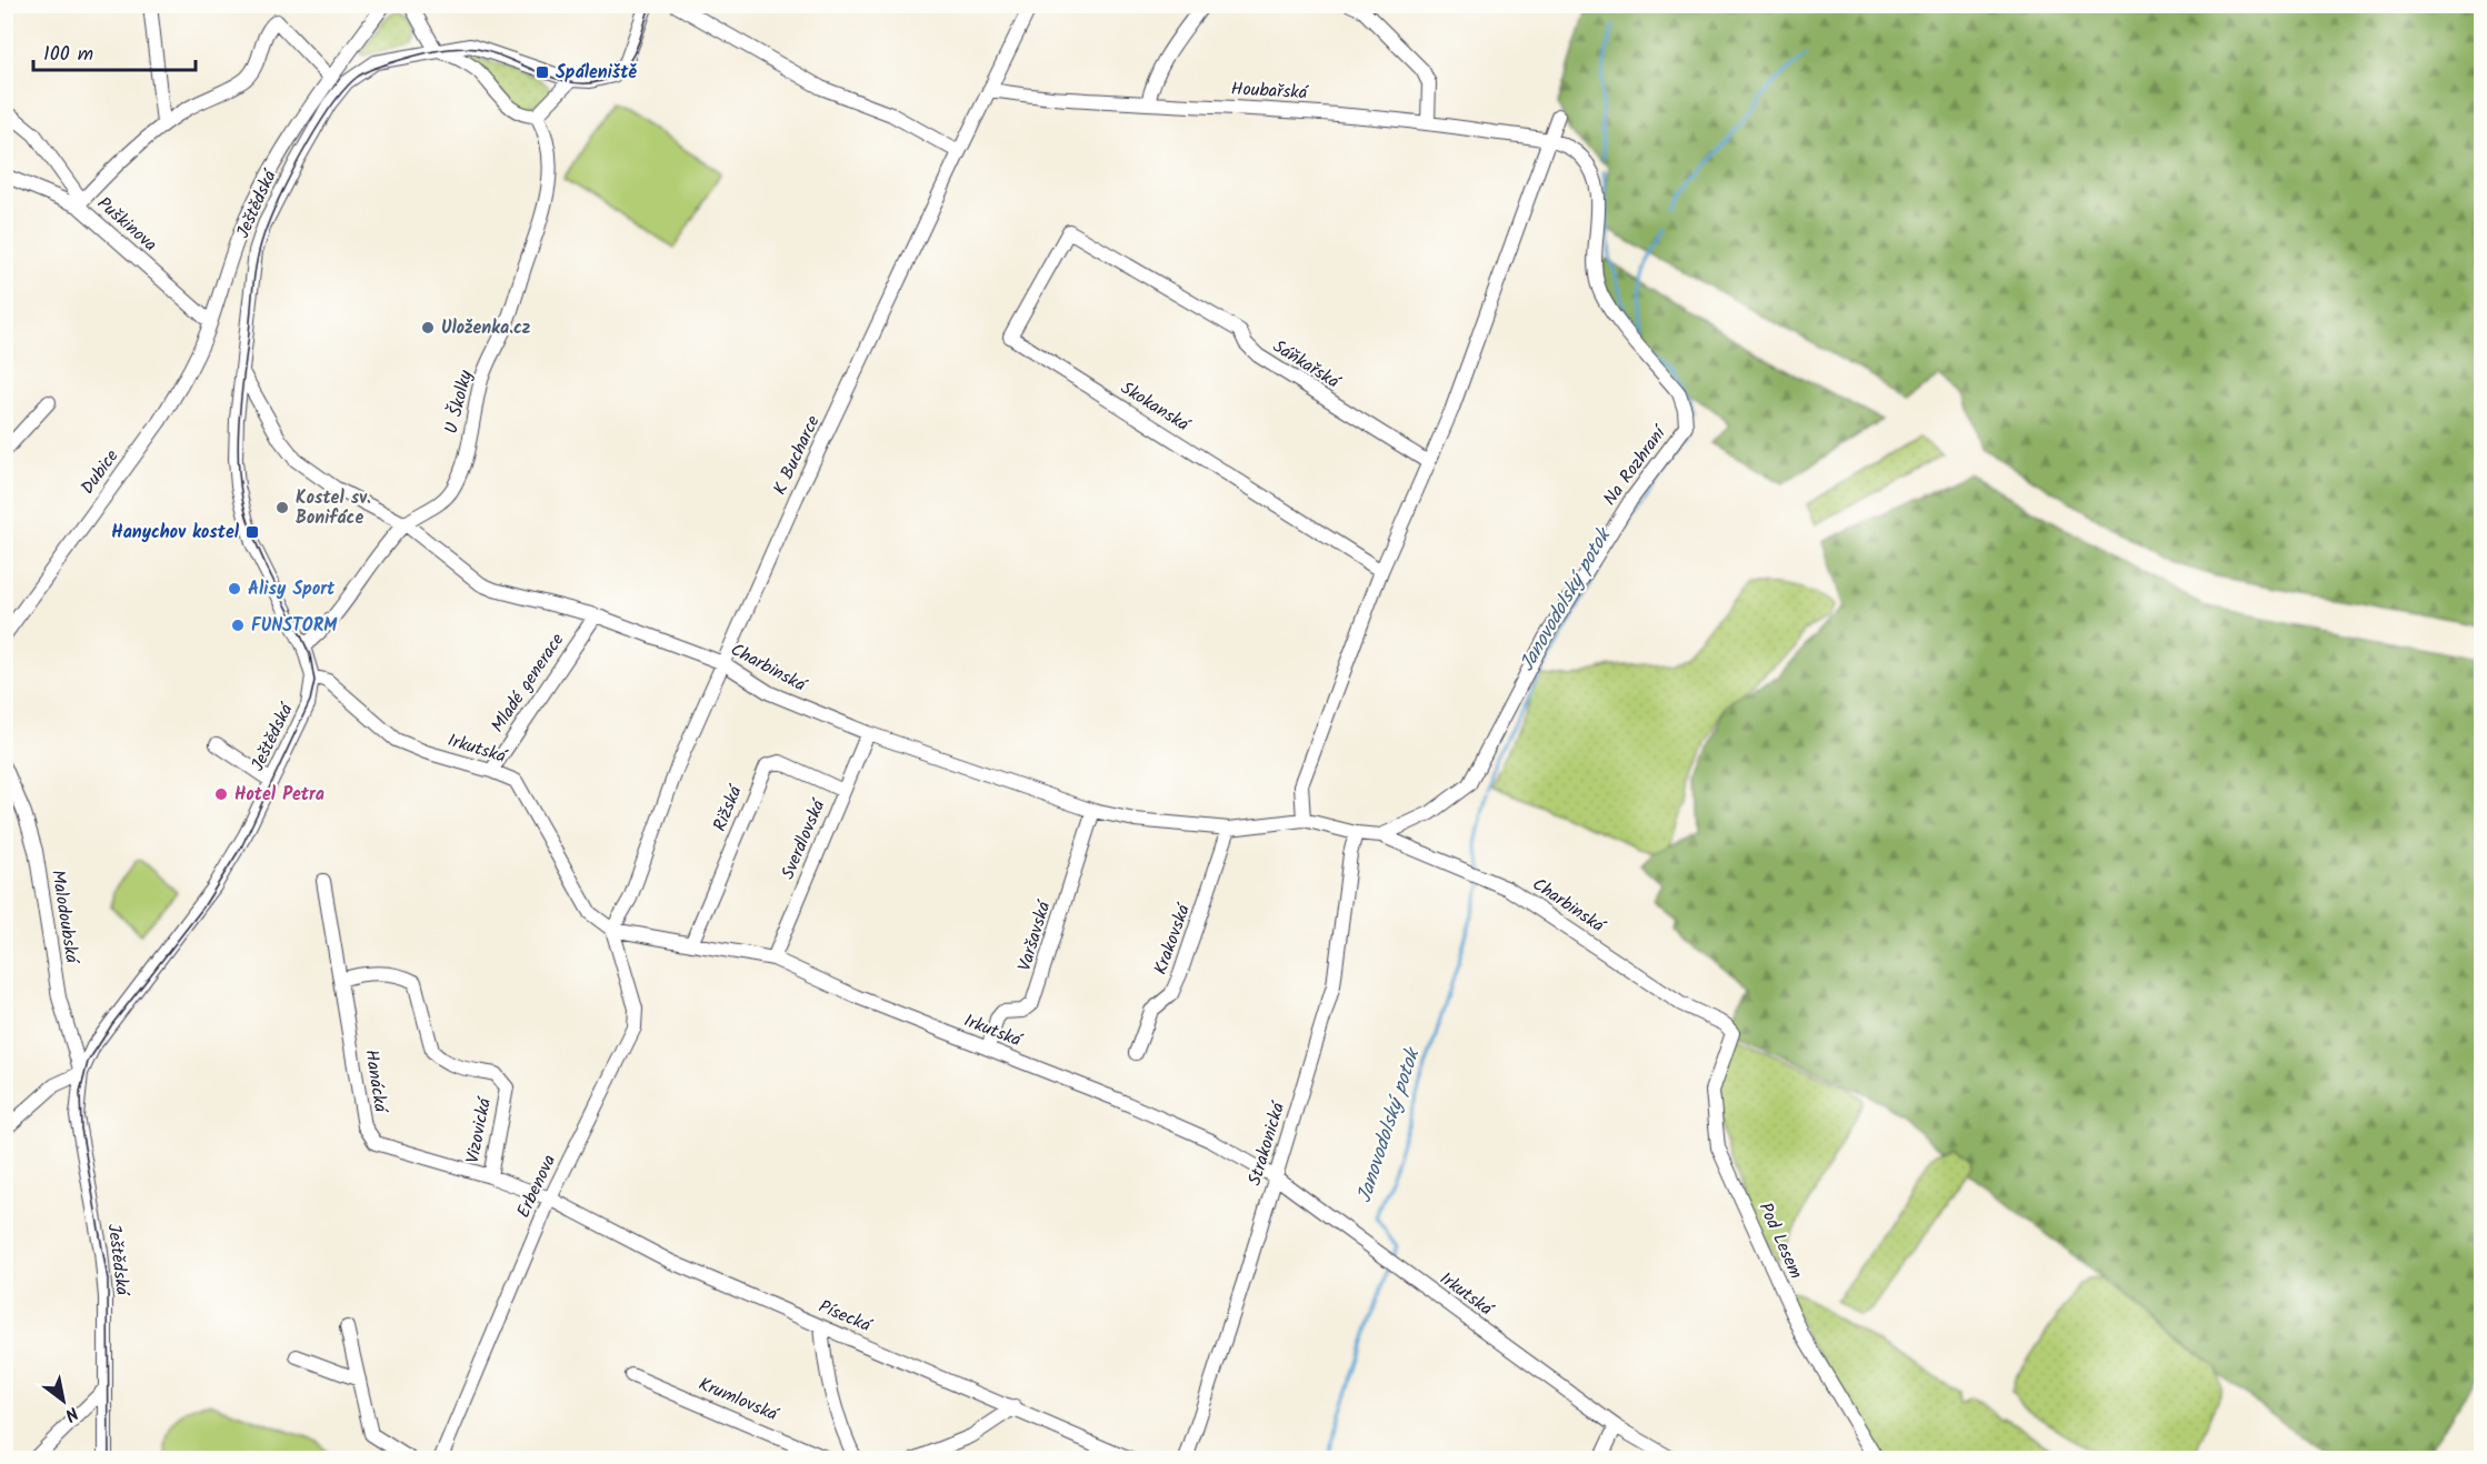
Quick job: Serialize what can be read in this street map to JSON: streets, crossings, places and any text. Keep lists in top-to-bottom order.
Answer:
{
  "streets": {
    "street": [
      "Houbařská",
      "Ještědská",
      "Puškinova",
      "Sáňkařská",
      "U Školky",
      "Skokanská",
      "K Bucharce",
      "Na Rozhraní",
      "Dubice",
      "Charbinská",
      "Mladé generace",
      "Irkutská",
      "Rižská",
      "Sverdlovská",
      "Malodoubská",
      "Varšavská",
      "Krakovská",
      "Hanácká",
      "Vizovická",
      "Strakonická",
      "Erbenova",
      "Pod Lesem",
      "Písecká",
      "Krumlovská"
    ]
  },
  "crossings": [
    ["Houbařská", "K Bucharce"],
    ["Houbařská", "Na Rozhraní"],
    ["Ještědská", "Puškinova"],
    ["Ještědská", "U Školky"],
    ["Ještědská", "Dubice"],
    ["Ještědská", "Charbinská"],
    ["Ještědská", "Irkutská"],
    ["Ještědská", "Malodoubská"],
    ["Puškinova", "Dubice"],
    ["Sáňkařská", "Skokanská"],
    ["U Školky", "Charbinská"],
    ["K Bucharce", "Charbinská"],
    ["K Bucharce", "Irkutská"],
    ["K Bucharce", "Erbenova"],
    ["Na Rozhraní", "Charbinská"],
    ["Na Rozhraní", "Strakonická"],
    ["Charbinská", "Mladé generace"],
    ["Charbinská", "Sverdlovská"],
    ["Charbinská", "Varšavská"],
    ["Charbinská", "Krakovská"],
    ["Charbinská", "Strakonická"],
    ["Charbinská", "Pod Lesem"],
    ["Mladé generace", "Irkutská"],
    ["Irkutská", "Rižská"],
    ["Irkutská", "Sverdlovská"],
    ["Irkutská", "Varšavská"],
    ["Irkutská", "Strakonická"],
    ["Irkutská", "Erbenova"],
    ["Rižská", "Sverdlovská"],
    ["Hanácká", "Vizovická"],
    ["Hanácká", "Erbenova"],
    ["Hanácká", "Písecká"],
    ["Erbenova", "Písecká"]
  ],
  "water": ["Janovodolský potok"],
  "places": {
    "transit": ["Spáleniště", "Hanychov kostel"],
    "other": [
      "Uloženka.cz",
      "Kostel sv. Bonifáce",
      "Alisy Sport",
      "FUNSTORM",
      "Hotel Petra"
    ]
  },
  "scale_bar": "100 m",
  "north": "bottom right"
}
